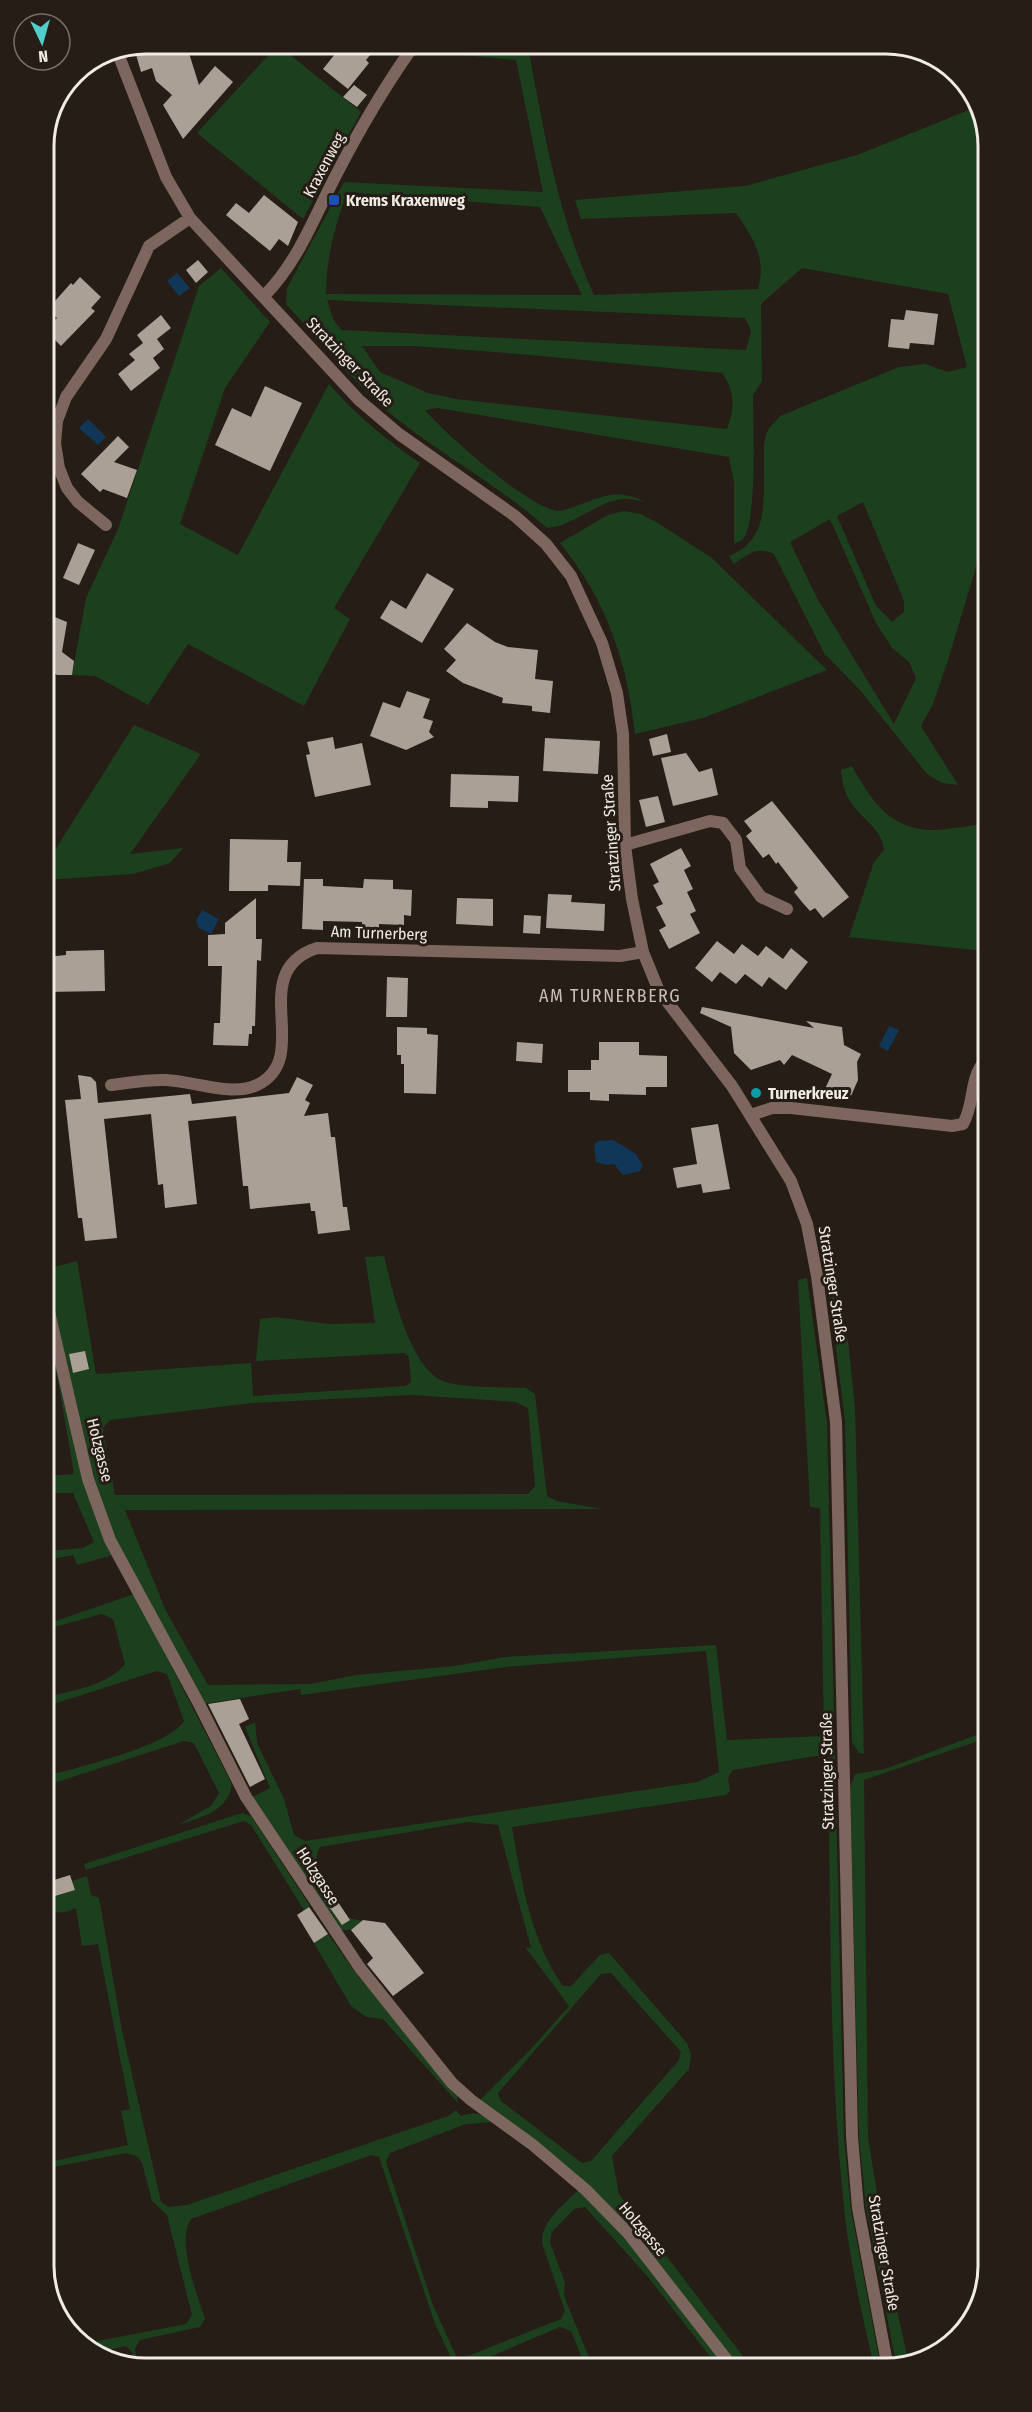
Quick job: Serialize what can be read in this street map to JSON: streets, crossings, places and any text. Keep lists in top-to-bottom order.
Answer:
{
  "streets": {
    "street": [
      "Kraxenweg",
      "Stratzinger Straße",
      "Am Turnerberg",
      "Holzgasse"
    ]
  },
  "crossings": [
    ["Kraxenweg", "Stratzinger Straße"],
    ["Stratzinger Straße", "Am Turnerberg"]
  ],
  "districts": ["AM TURNERBERG"],
  "places": {
    "transit": ["Krems Kraxenweg"],
    "other": ["Turnerkreuz"]
  },
  "north": "bottom"
}
